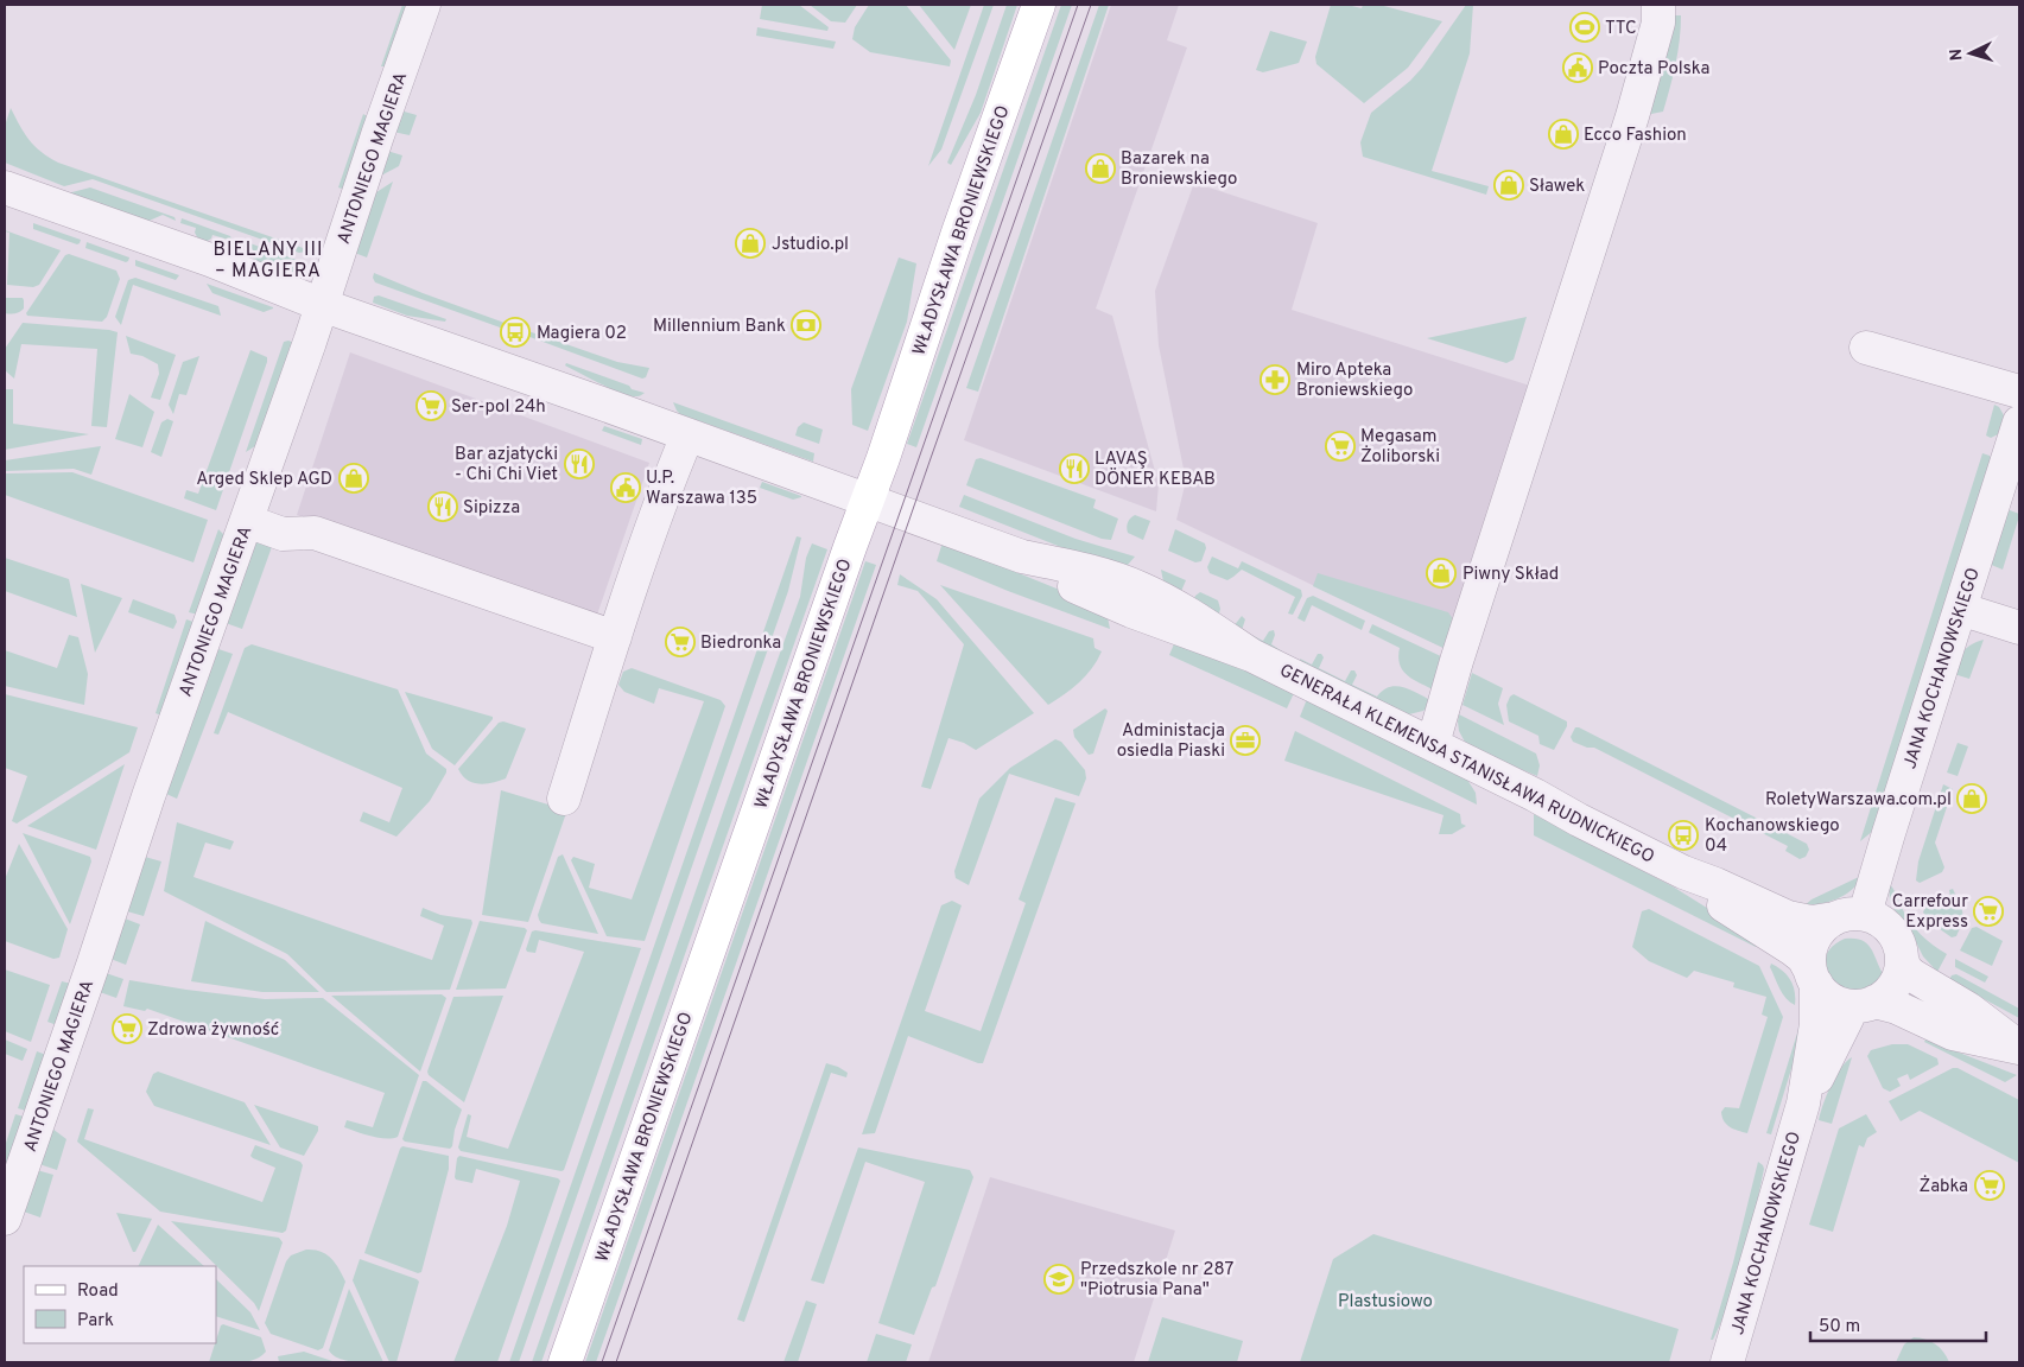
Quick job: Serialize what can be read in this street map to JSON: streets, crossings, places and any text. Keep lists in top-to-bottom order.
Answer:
{
  "streets": {
    "main road": ["WŁADYSŁAWA BRONIEWSKIEGO"],
    "street": ["ANTONIEGO MAGIERA", "JANA KOCHANOWSKIEGO", "GENERAŁA KLEMENSA STANISŁAWA RUDNICKIEGO"]
  },
  "crossings": [
    ["ANTONIEGO MAGIERA", "GENERAŁA KLEMENSA STANISŁAWA RUDNICKIEGO"],
    ["WŁADYSŁAWA BRONIEWSKIEGO", "GENERAŁA KLEMENSA STANISŁAWA RUDNICKIEGO"],
    ["JANA KOCHANOWSKIEGO", "GENERAŁA KLEMENSA STANISŁAWA RUDNICKIEGO"]
  ],
  "districts": ["BIELANY III – MAGIERA"],
  "parks": ["Plastusiowo"],
  "places": {
    "sports": ["TTC"],
    "public building": ["Poczta Polska", "U.P. Warszawa 135"],
    "shop": [
      "Ecco Fashion",
      "Bazarek na Broniewskiego",
      "Sławek",
      "Jstudio.pl",
      "Arged Sklep AGD",
      "Piwny Skład",
      "RoletyWarszawa.com.pl"
    ],
    "bank": ["Millennium Bank"],
    "bus stop": ["Magiera 02", "Kochanowskiego 04"],
    "pharmacy": ["Miro Apteka Broniewskiego"],
    "supermarket": [
      "Ser-pol 24h",
      "Megasam Żoliborski",
      "Biedronka",
      "Carrefour Express",
      "Zdrowa żywność",
      "Żabka"
    ],
    "restaurant": ["Bar azjatycki - Chi Chi Viet", "LAVAŞ DÖNER KEBAB", "Sipizza"],
    "office": ["Administacja osiedla Piaski"],
    "school or university": ["Przedszkole nr 287 \"Piotrusia Pana\""]
  },
  "legend": ["Road", "Park"],
  "scale_bar": "50 m",
  "north": "left"
}
